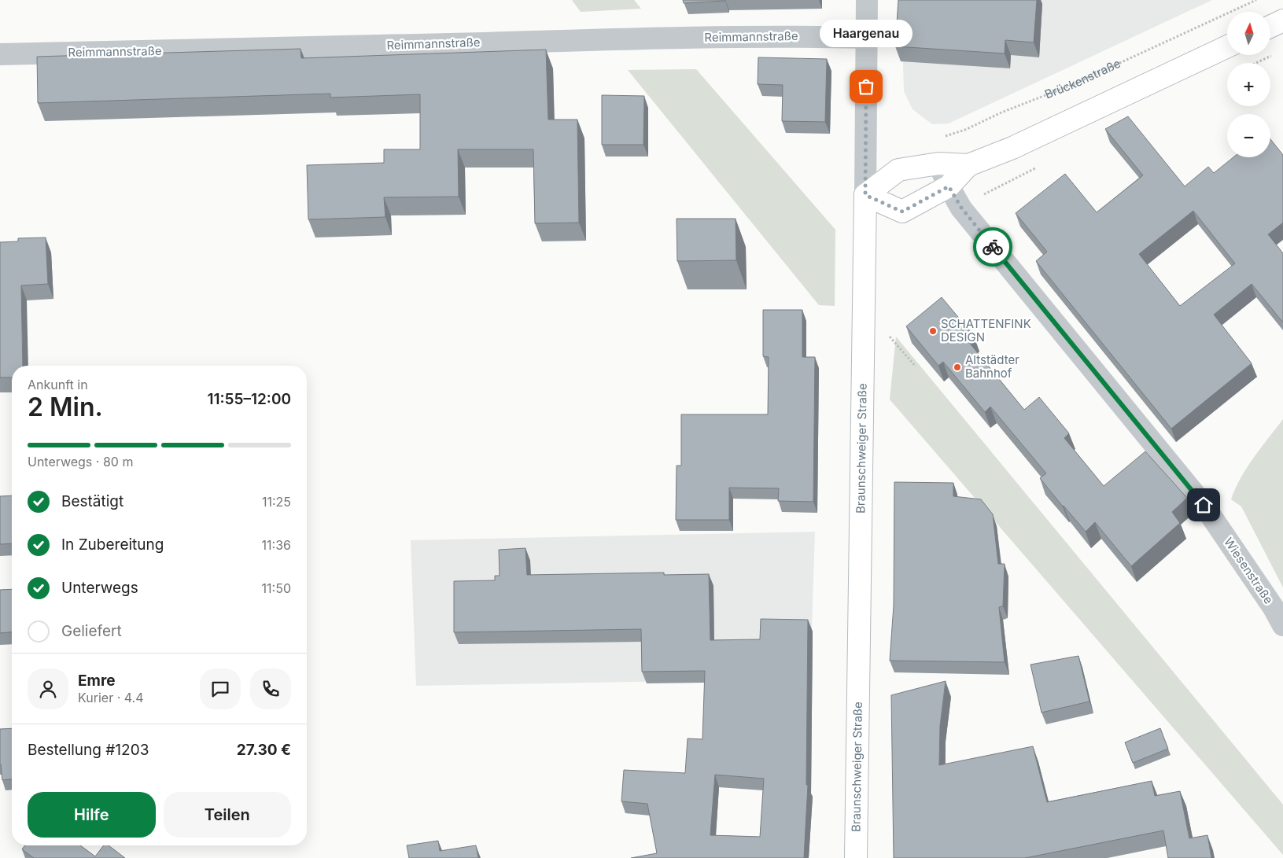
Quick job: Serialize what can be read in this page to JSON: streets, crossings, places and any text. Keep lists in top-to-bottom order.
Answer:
{
  "streets": {
    "main road": ["Braunschweiger Straße"],
    "street": ["Reimmannstraße", "Wiesenstraße"],
    "path": ["Brückenstraße"]
  },
  "crossings": [
    ["Reimmannstraße", "Braunschweiger Straße"],
    ["Brückenstraße", "Wiesenstraße"]
  ],
  "places": ["Haargenau", "SCHATTENFINK DESIGN", "Altstädter Bahnhof"],
  "north": "top",
  "page": {
    "map_buttons": ["+", "−"],
    "bubble": "Haargenau",
    "heading": ["2 Min.", "Ankunft in", "11:55–12:00"],
    "panel": [
      "Emre",
      "Kurier · 4.4",
      "Bestellung #1203",
      "27.30 €"
    ],
    "bar": "Unterwegs · 80 m",
    "list": [
      ["Bestätigt", "11:25"],
      ["In Zubereitung", "11:36"],
      ["Unterwegs", "11:50"],
      "Geliefert"
    ],
    "buttons": ["Hilfe", "Teilen"]
  }
}
